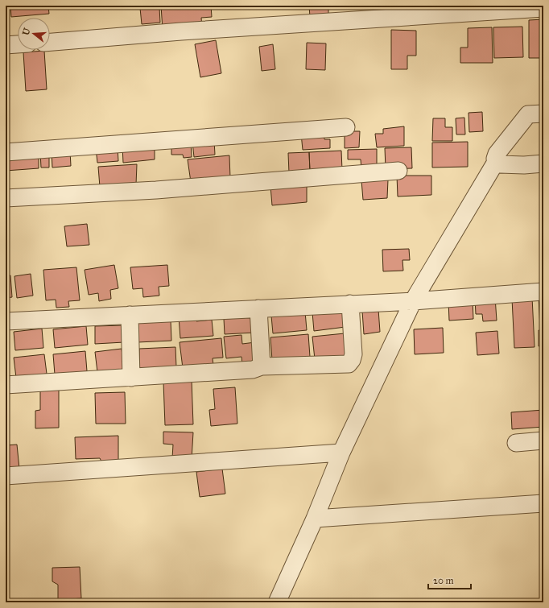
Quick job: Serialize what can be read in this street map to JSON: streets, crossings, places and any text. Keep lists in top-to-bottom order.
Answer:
{
  "scale_bar": "20 m",
  "north": "left"
}
